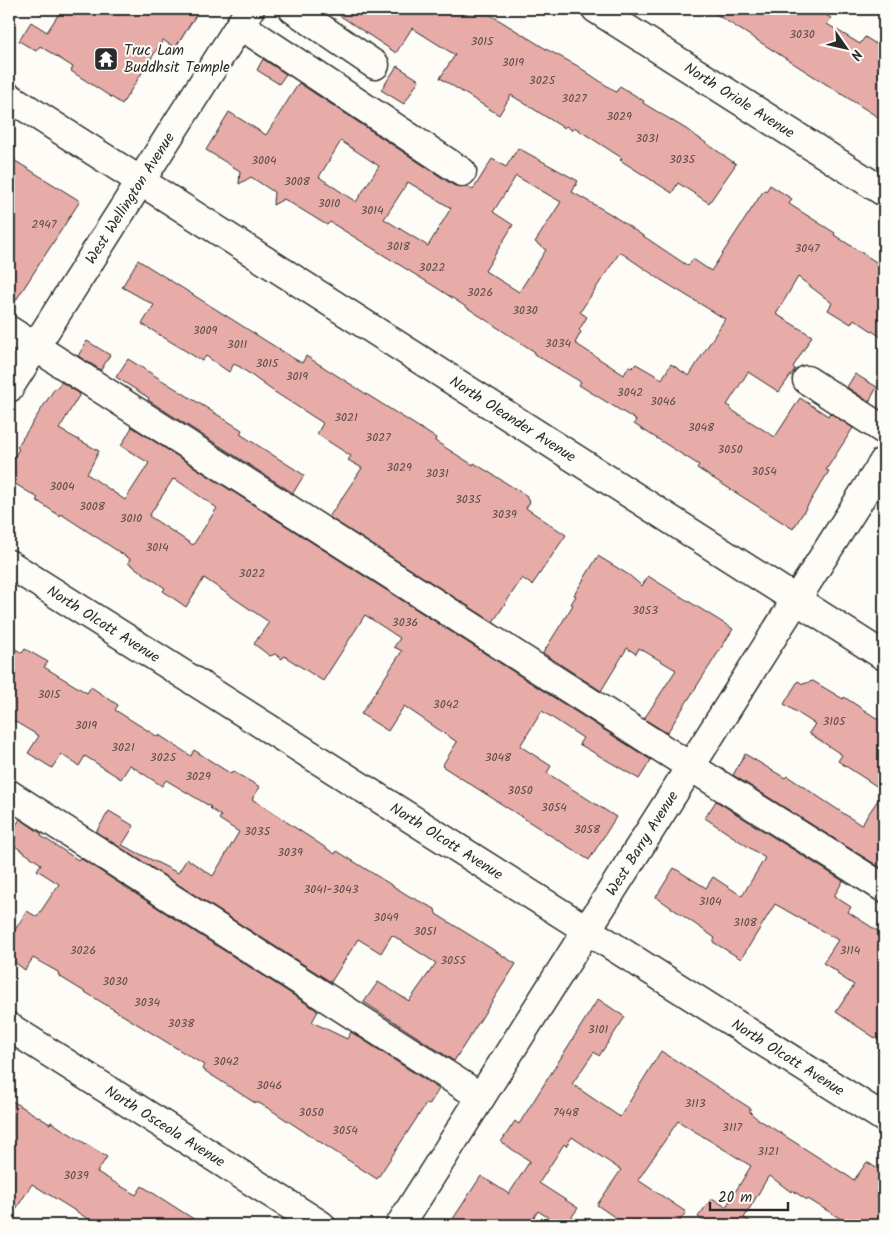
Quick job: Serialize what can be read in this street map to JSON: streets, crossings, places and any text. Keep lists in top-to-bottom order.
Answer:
{
  "streets": {
    "street": [
      "North Oriole Avenue",
      "West Wellington Avenue",
      "North Oleander Avenue",
      "North Olcott Avenue",
      "West Barry Avenue",
      "North Osceola Avenue"
    ]
  },
  "crossings": [
    ["West Wellington Avenue", "North Oleander Avenue"],
    ["North Oleander Avenue", "West Barry Avenue"],
    ["North Olcott Avenue", "West Barry Avenue"]
  ],
  "places": {
    "temple": ["Truc Lam Buddhsit Temple"]
  },
  "house_numbers": [
    "3030",
    "3015",
    "3019",
    "3025",
    "3027",
    "3029",
    "3031",
    "3035",
    "3004",
    "3008",
    "3010",
    "3014",
    "2947",
    "3018",
    "3047",
    "3022",
    "3026",
    "3030",
    "3009",
    "3034",
    "3011",
    "3015",
    "3019",
    "3042",
    "3046",
    "3021",
    "3048",
    "3027",
    "3050",
    "3029",
    "3054",
    "3031",
    "3004",
    "3035",
    "3008",
    "3039",
    "3010",
    "3014",
    "3022",
    "3053",
    "3036",
    "3015",
    "3042",
    "3105",
    "3019",
    "3021",
    "3025",
    "3048",
    "3029",
    "3050",
    "3054",
    "3058",
    "3035",
    "3039",
    "3041-3043",
    "3104",
    "3049",
    "3108",
    "3051",
    "3026",
    "3114",
    "3055",
    "3030",
    "3034",
    "3038",
    "3101",
    "3042",
    "3046",
    "3113",
    "3050",
    "7448",
    "3117",
    "3054",
    "3121",
    "3039"
  ],
  "scale_bar": "20 m",
  "north": "bottom right"
}
